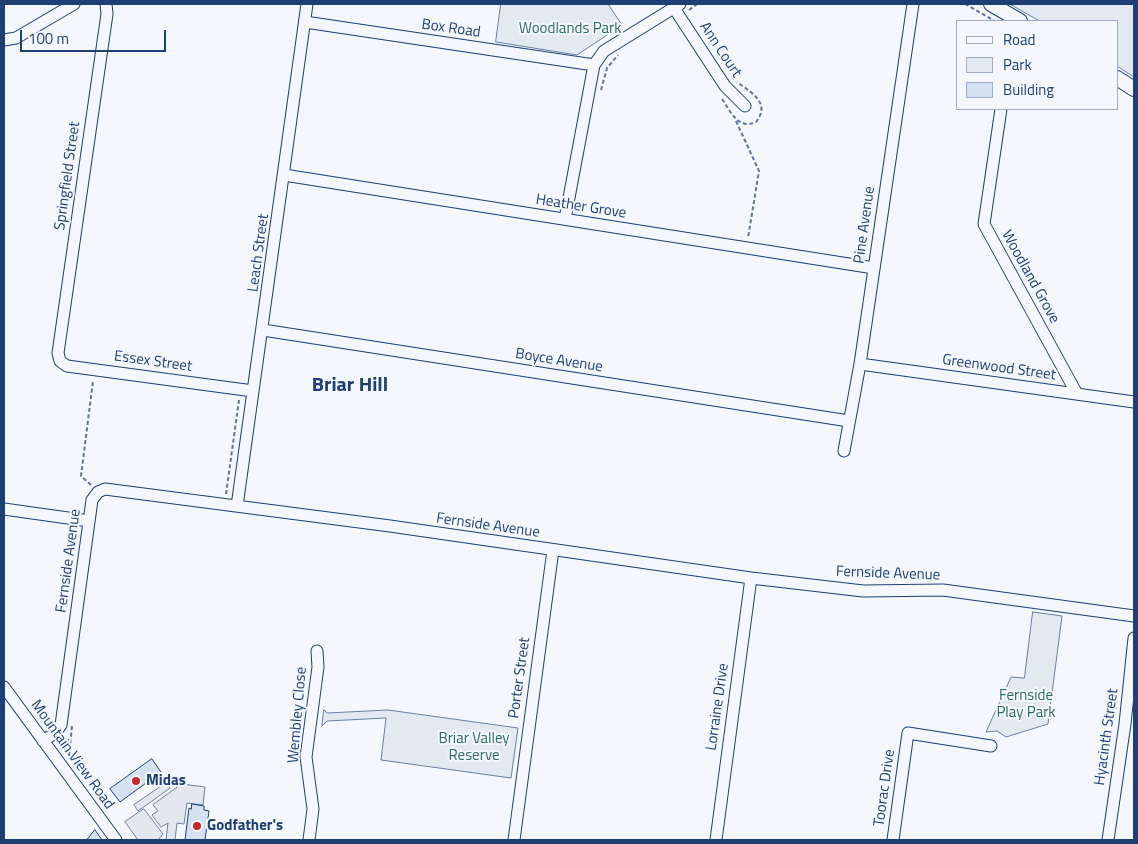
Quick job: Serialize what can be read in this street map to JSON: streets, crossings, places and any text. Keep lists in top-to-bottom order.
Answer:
{
  "streets": {
    "street": [
      "Box Road",
      "Ann Court",
      "Springfield Street",
      "Heather Grove",
      "Pine Avenue",
      "Leach Street",
      "Woodland Grove",
      "Boyce Avenue",
      "Essex Street",
      "Greenwood Street",
      "Fernside Avenue",
      "Porter Street",
      "Lorraine Drive",
      "Wembley Close",
      "Hyacinth Street",
      "Mountain View Road",
      "Toorac Drive"
    ]
  },
  "crossings": [
    ["Box Road", "Leach Street"],
    ["Springfield Street", "Essex Street"],
    ["Heather Grove", "Pine Avenue"],
    ["Heather Grove", "Leach Street"],
    ["Pine Avenue", "Boyce Avenue"],
    ["Pine Avenue", "Greenwood Street"],
    ["Leach Street", "Boyce Avenue"],
    ["Leach Street", "Essex Street"],
    ["Leach Street", "Fernside Avenue"],
    ["Woodland Grove", "Greenwood Street"],
    ["Fernside Avenue", "Porter Street"],
    ["Fernside Avenue", "Lorraine Drive"],
    ["Fernside Avenue", "Mountain View Road"]
  ],
  "districts": ["Briar Hill"],
  "parks": ["Woodlands Park", "Fernside Play Park", "Briar Valley Reserve"],
  "places": ["Midas", "Godfather's"],
  "legend": ["Road", "Park", "Building"],
  "scale_bar": "100 m"
}
